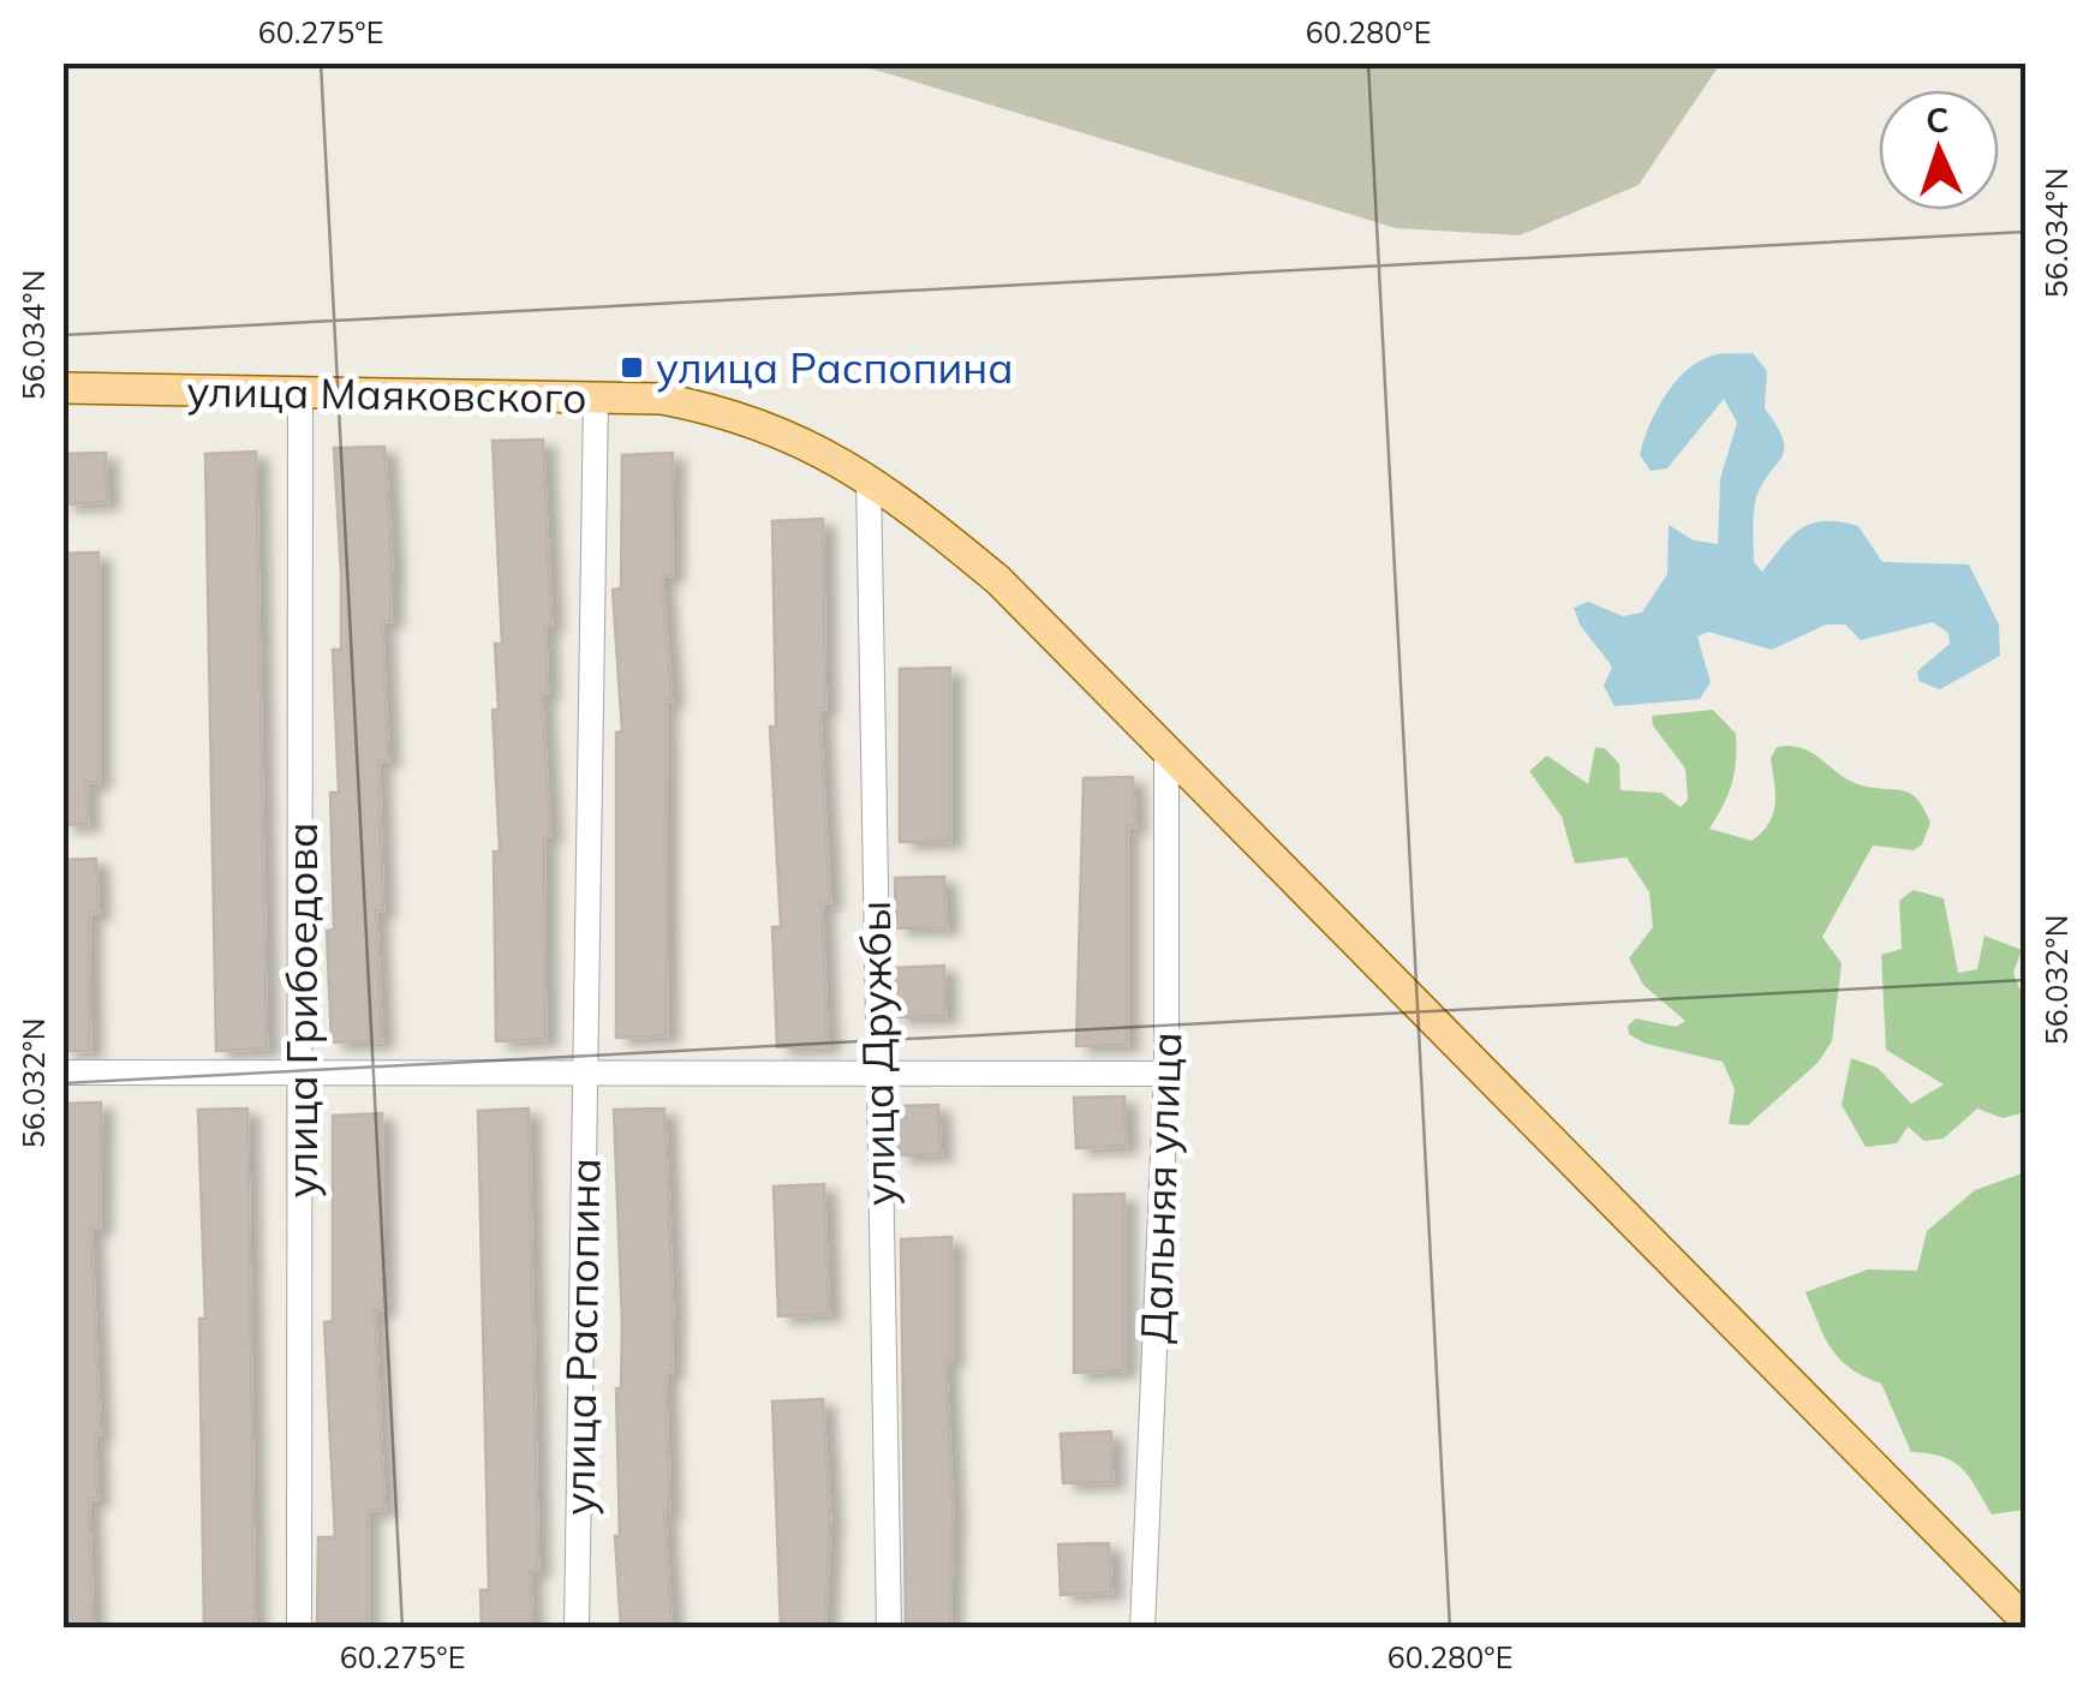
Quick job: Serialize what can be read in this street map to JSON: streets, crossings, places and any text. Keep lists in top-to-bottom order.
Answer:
{
  "streets": {
    "main road": ["улица Маяковского"],
    "street": [
      "улица Грибоедова",
      "улица Дружбы",
      "Дальняя улица",
      "улица Распопина"
    ]
  },
  "crossings": [
    ["улица Маяковского", "улица Грибоедова"],
    ["улица Маяковского", "улица Дружбы"],
    ["улица Маяковского", "Дальняя улица"],
    ["улица Маяковского", "улица Распопина"]
  ],
  "places": {
    "transit": ["улица Распопина"]
  },
  "north": "top",
  "coordinates": [
    "60.275°E",
    "60.280°E",
    "56.034°N",
    "56.032°N"
  ]
}
